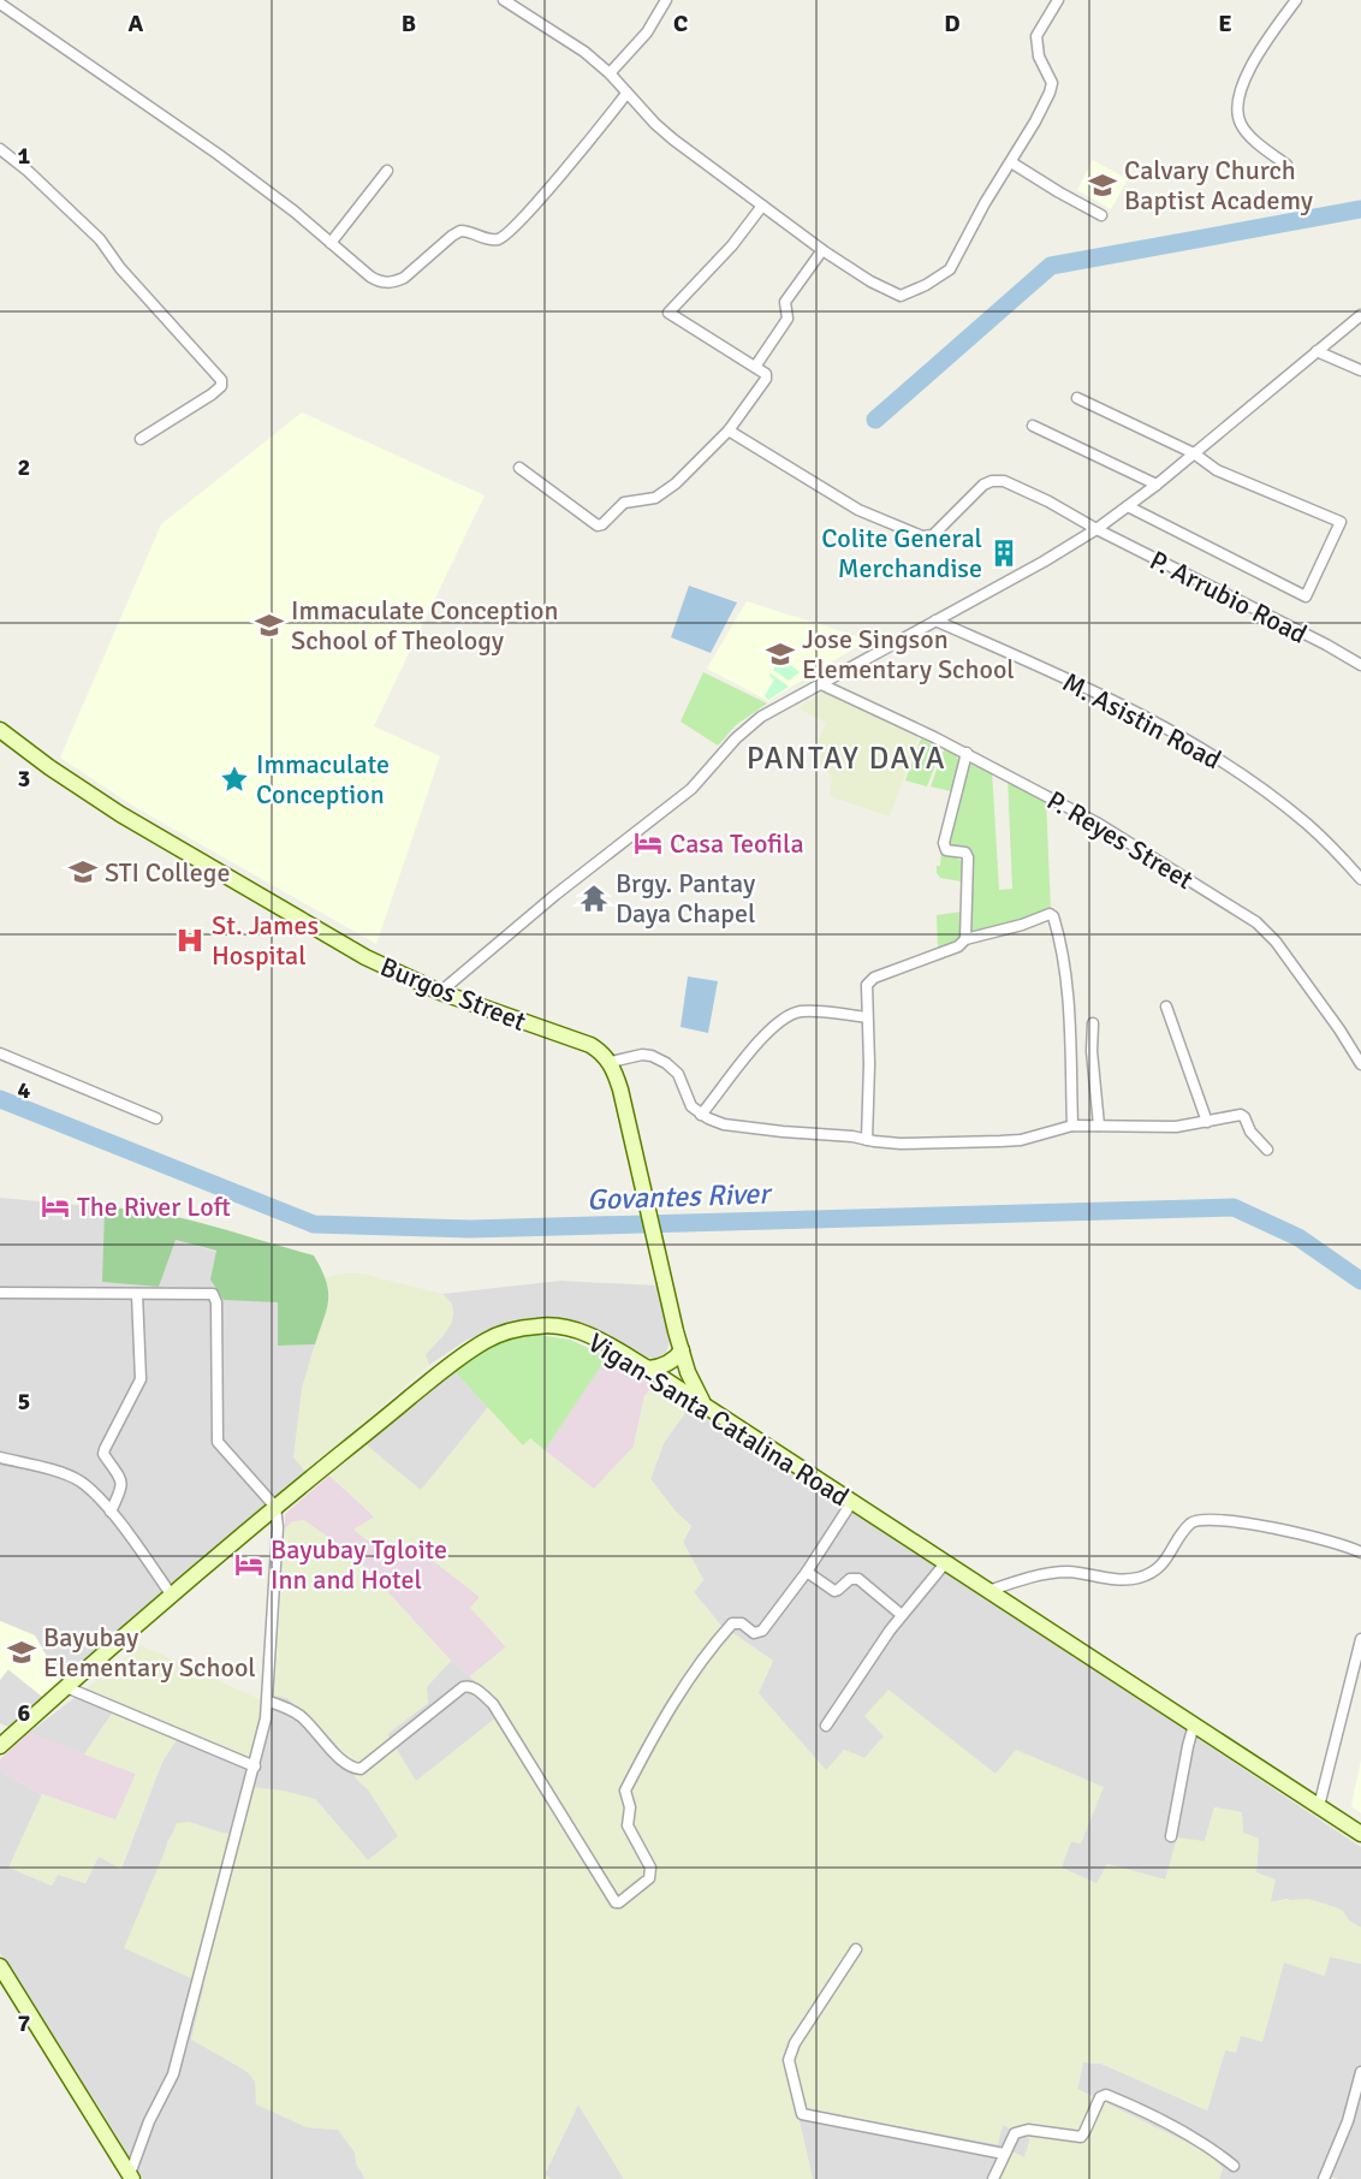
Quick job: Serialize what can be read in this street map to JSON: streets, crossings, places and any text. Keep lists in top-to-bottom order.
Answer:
{
  "streets": {
    "main road": ["Burgos Street", "Vigan-Santa Catalina Road"],
    "street": ["P. Arrubio Road", "M. Asistin Road", "P. Reyes Street"]
  },
  "districts": ["PANTAY DAYA"],
  "water": ["Govantes River"],
  "places": {
    "school or university": [
      "Calvary Church Baptist Academy",
      "Immaculate Conception School of Theology",
      "Jose Singson Elementary School",
      "STI College",
      "Bayubay Elementary School"
    ],
    "building": ["Colite General Merchandise"],
    "place": ["Immaculate Conception"],
    "hotel": ["Casa Teofila", "The River Loft", "Bayubay Tgloite Inn and Hotel"],
    "temple": ["Brgy. Pantay Daya Chapel"],
    "hospital": ["St. James Hospital"]
  },
  "grid": {
    "columns": [
      "A",
      "B",
      "C",
      "D",
      "E"
    ],
    "rows": [
      "1",
      "2",
      "3",
      "4",
      "5",
      "6",
      "7"
    ]
  }
}
